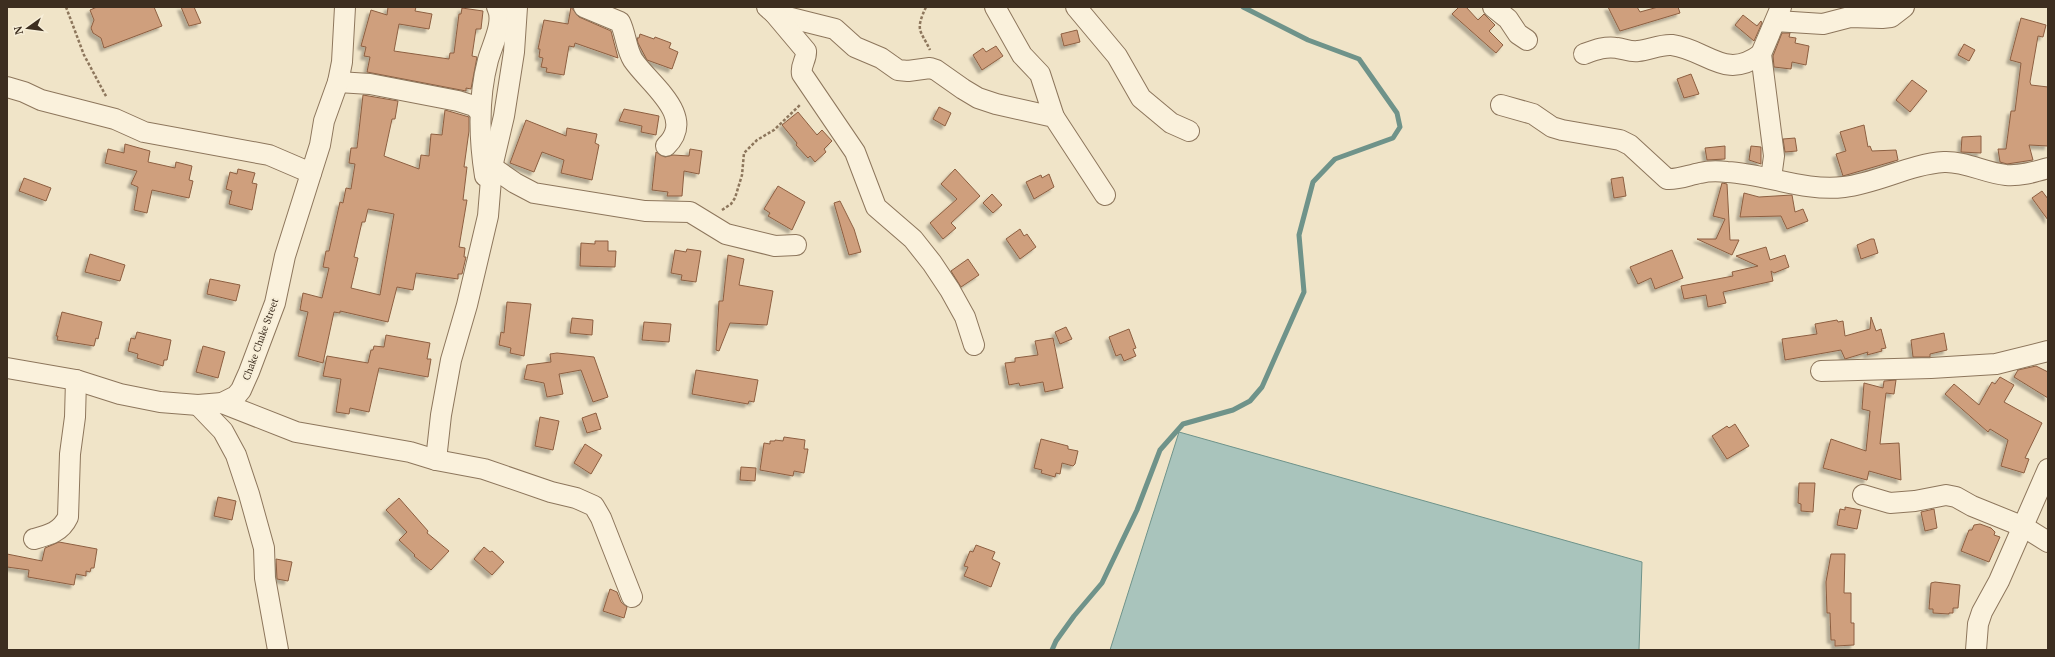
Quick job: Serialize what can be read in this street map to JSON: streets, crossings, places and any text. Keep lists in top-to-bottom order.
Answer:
{
  "streets": {
    "street": ["Chake Chake Street"]
  },
  "north": "left"
}
